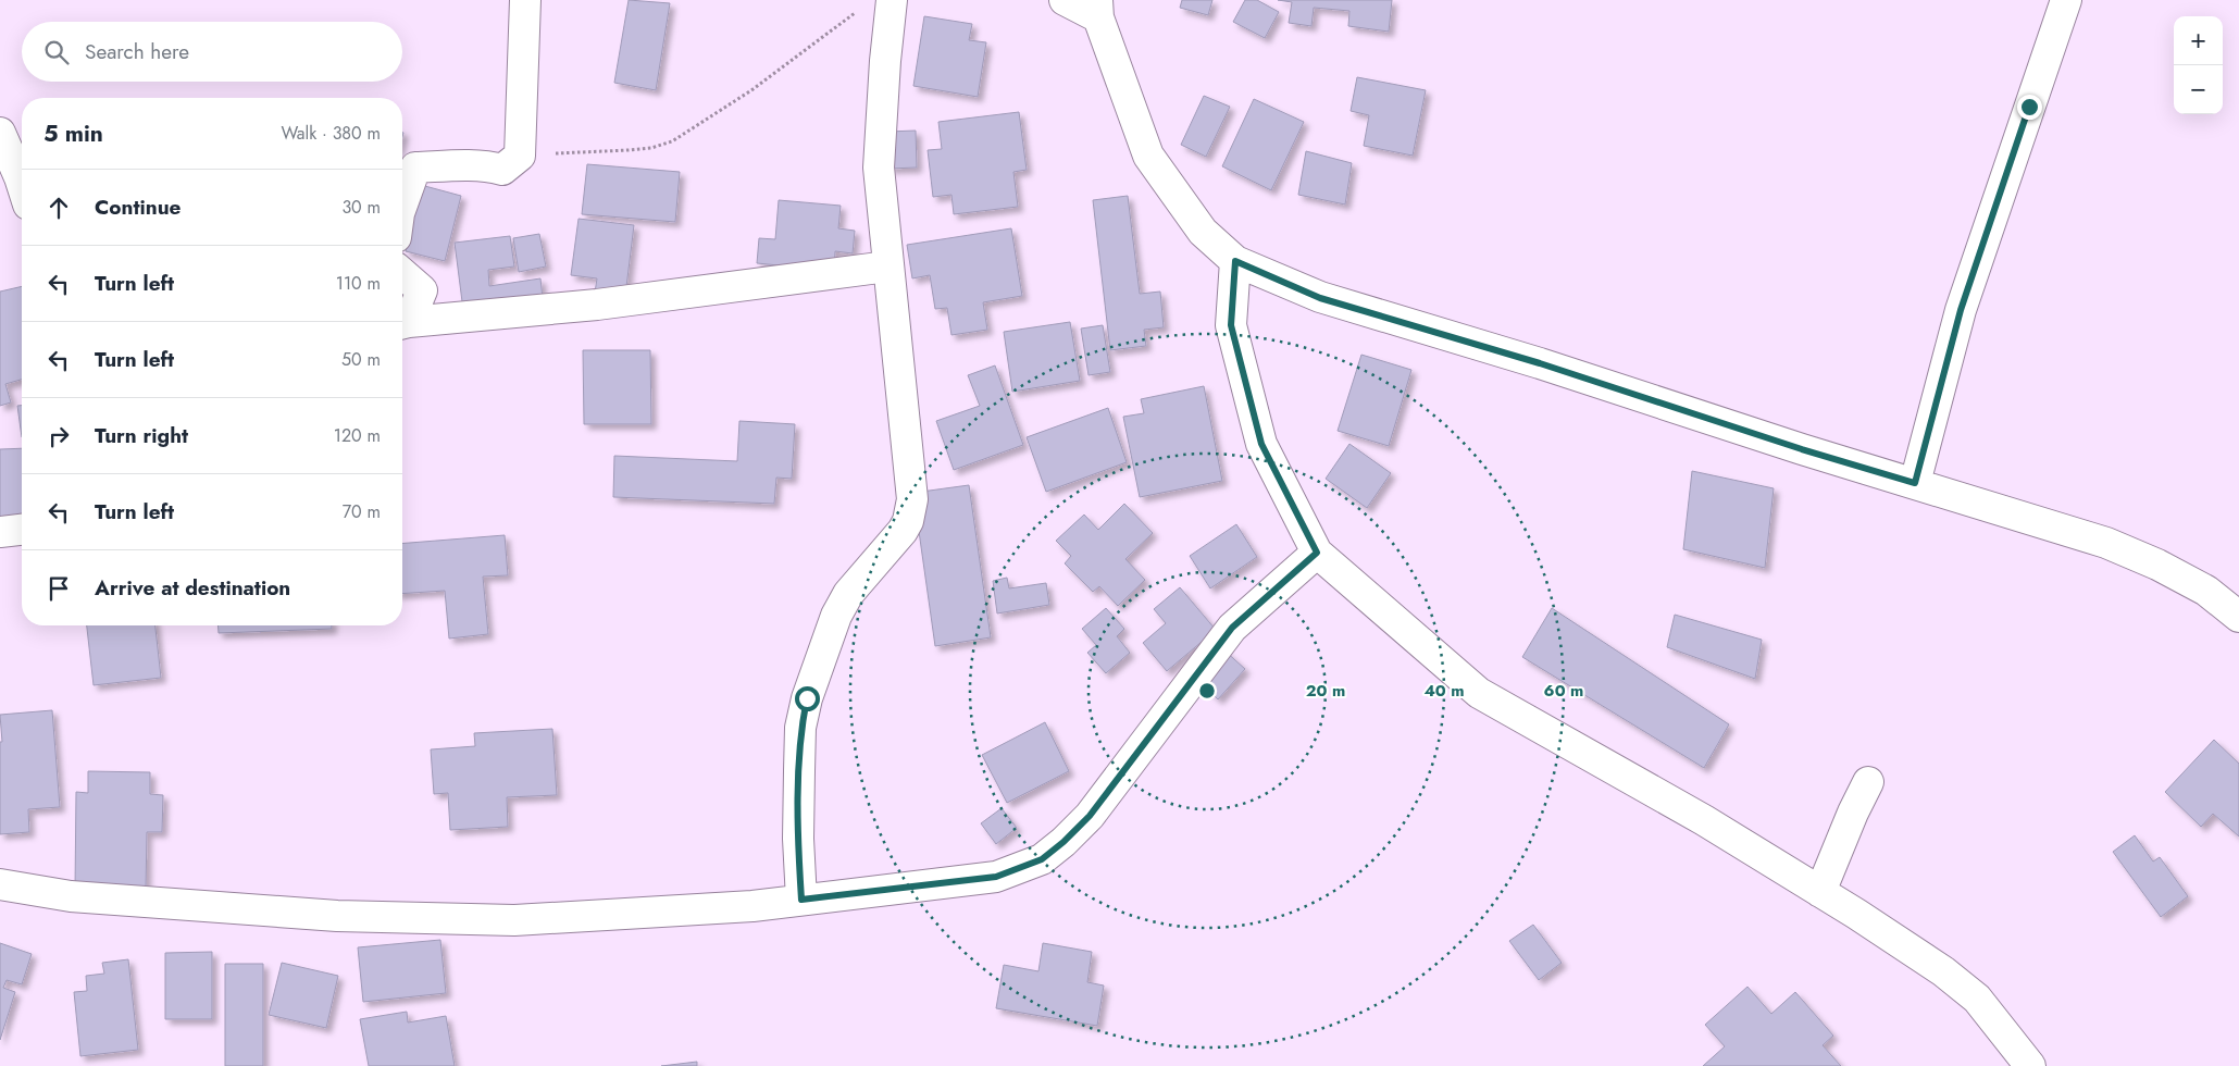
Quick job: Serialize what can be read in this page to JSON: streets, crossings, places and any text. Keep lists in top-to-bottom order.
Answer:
{
  "page": {
    "map_buttons": ["+", "−"],
    "search": "Search here",
    "heading": ["5 min", "Walk · 380 m"],
    "list": [
      ["Continue", "30 m"],
      ["Turn left", "110 m"],
      ["Turn left", "50 m"],
      ["Turn right", "120 m"],
      ["Turn left", "70 m"],
      "Arrive at destination"
    ]
  },
  "rings": ["20 m", "40 m", "60 m"]
}
